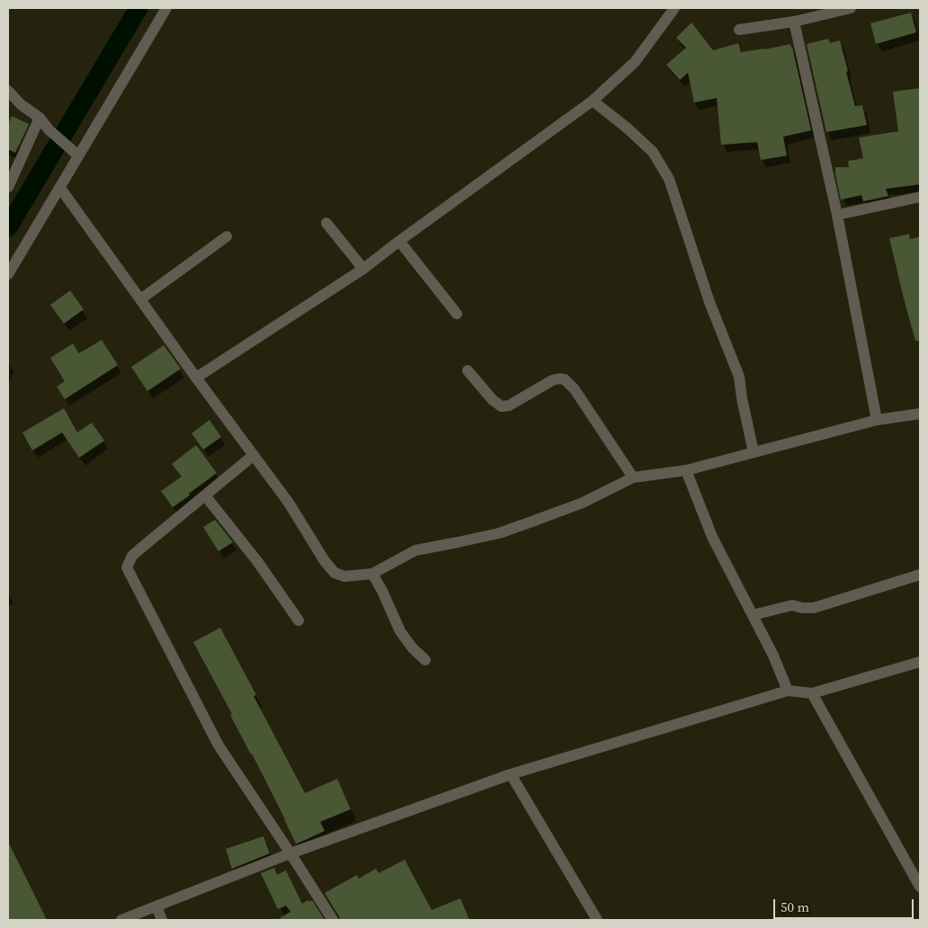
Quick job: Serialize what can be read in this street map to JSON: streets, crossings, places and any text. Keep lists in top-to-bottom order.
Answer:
{
  "scale_bar": "50 m"
}
